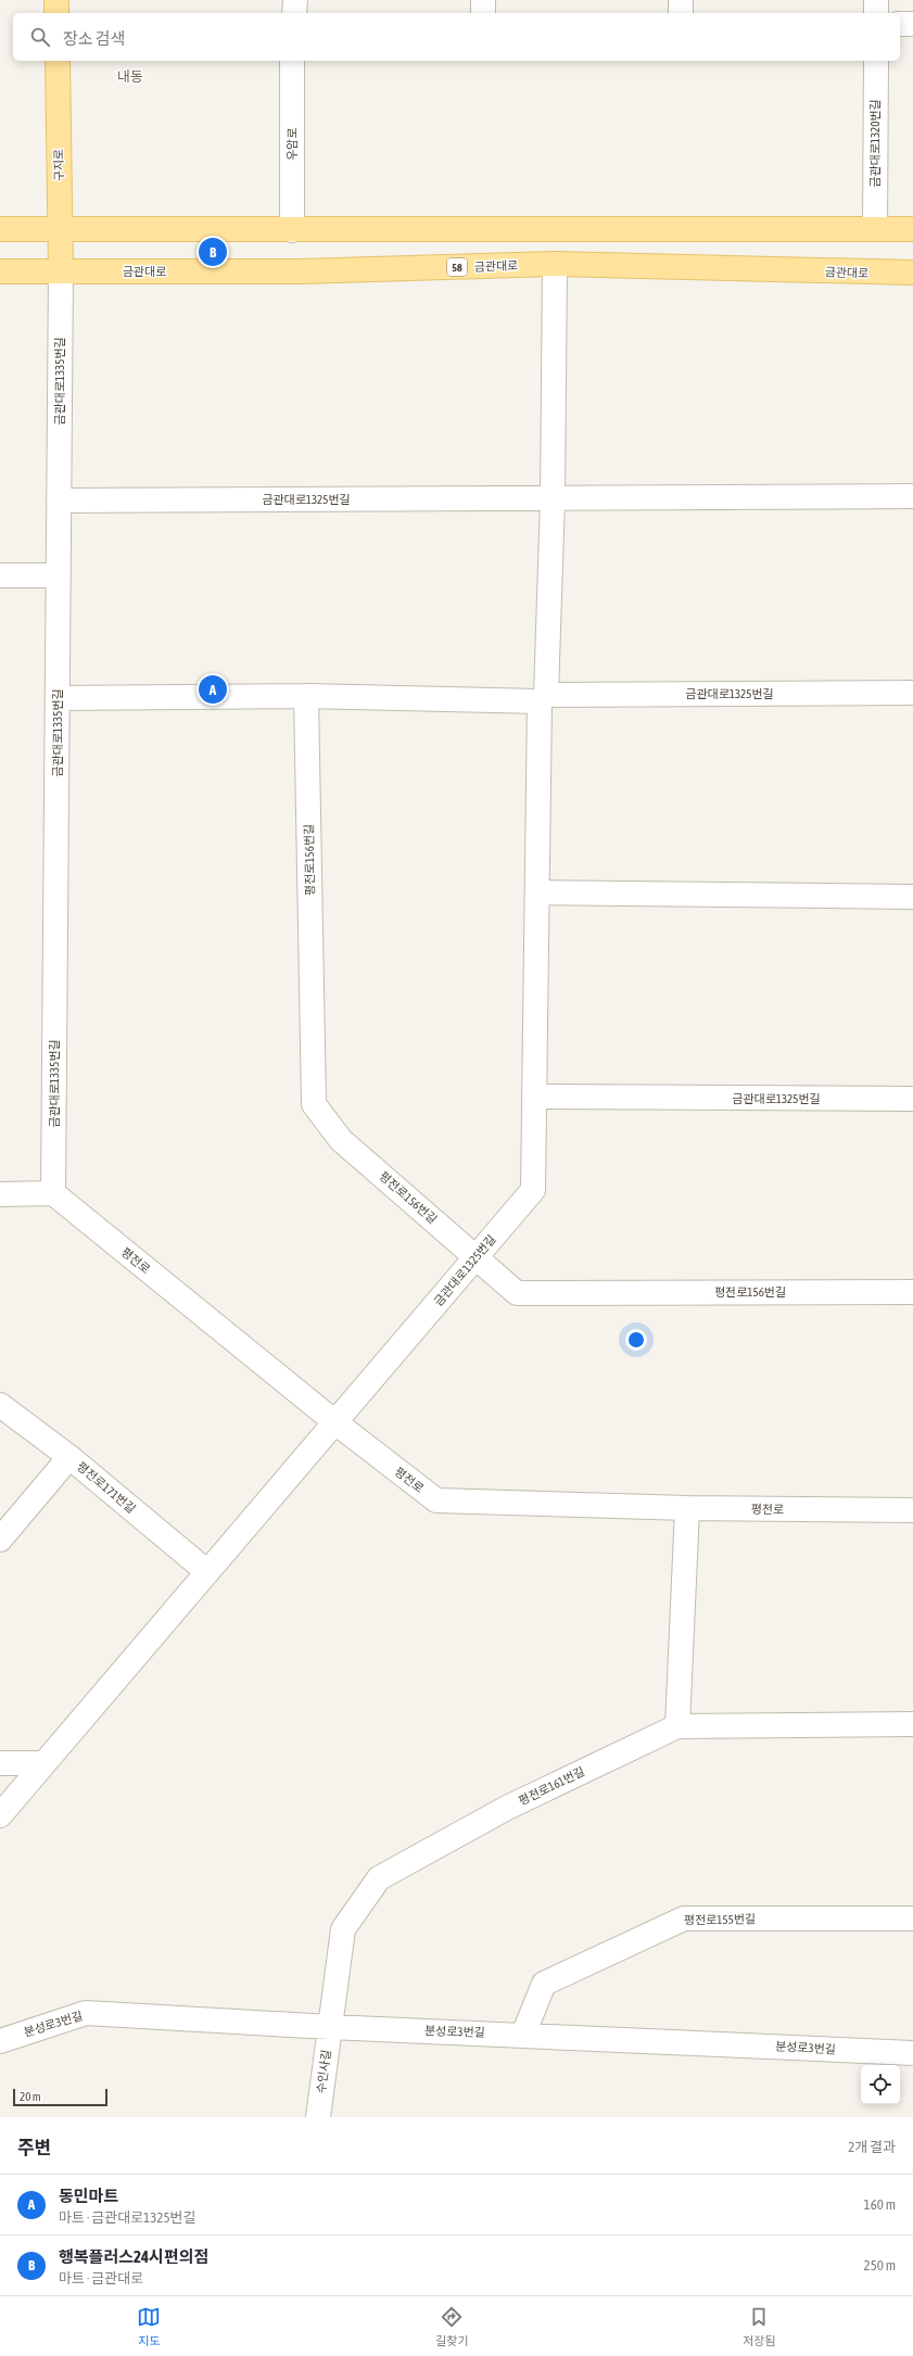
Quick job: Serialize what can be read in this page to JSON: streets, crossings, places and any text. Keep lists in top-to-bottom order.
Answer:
{
  "streets": {
    "main road": ["구지로", "금관대로", "58"],
    "street": [
      "금관대로1320번길",
      "우암로",
      "금관대로1335번길",
      "금관대로1325번길",
      "평전로156번길",
      "평전로",
      "평전로171번길",
      "평전로161번길",
      "평전로155번길",
      "분성로3번길",
      "수인사길"
    ]
  },
  "crossings": [
    ["구지로", "금관대로"],
    ["구지로", "금관대로1335번길"],
    ["금관대로", "금관대로1335번길"],
    ["금관대로", "금관대로1325번길"],
    ["금관대로1335번길", "금관대로1325번길"],
    ["금관대로1335번길", "평전로"],
    ["금관대로1325번길", "평전로156번길"],
    ["금관대로1325번길", "평전로"],
    ["평전로161번길", "분성로3번길"],
    ["평전로161번길", "수인사길"],
    ["평전로155번길", "분성로3번길"],
    ["분성로3번길", "수인사길"]
  ],
  "districts": ["내동"],
  "scale_bar": "20 m",
  "page": {
    "search": "장소 검색",
    "pins": ["B", "A"],
    "scale": "20 m",
    "heading": ["주변", "2개 결과"],
    "list": [
      {
        "mark": "A",
        "name": "동민마트",
        "note": "마트 · 금관대로1325번길",
        "value": "160 m"
      },
      {
        "mark": "B",
        "name": "행복플러스24시편의점",
        "note": "마트 · 금관대로",
        "value": "250 m"
      }
    ],
    "nav": ["지도", "길찾기", "저장됨"]
  }
}
